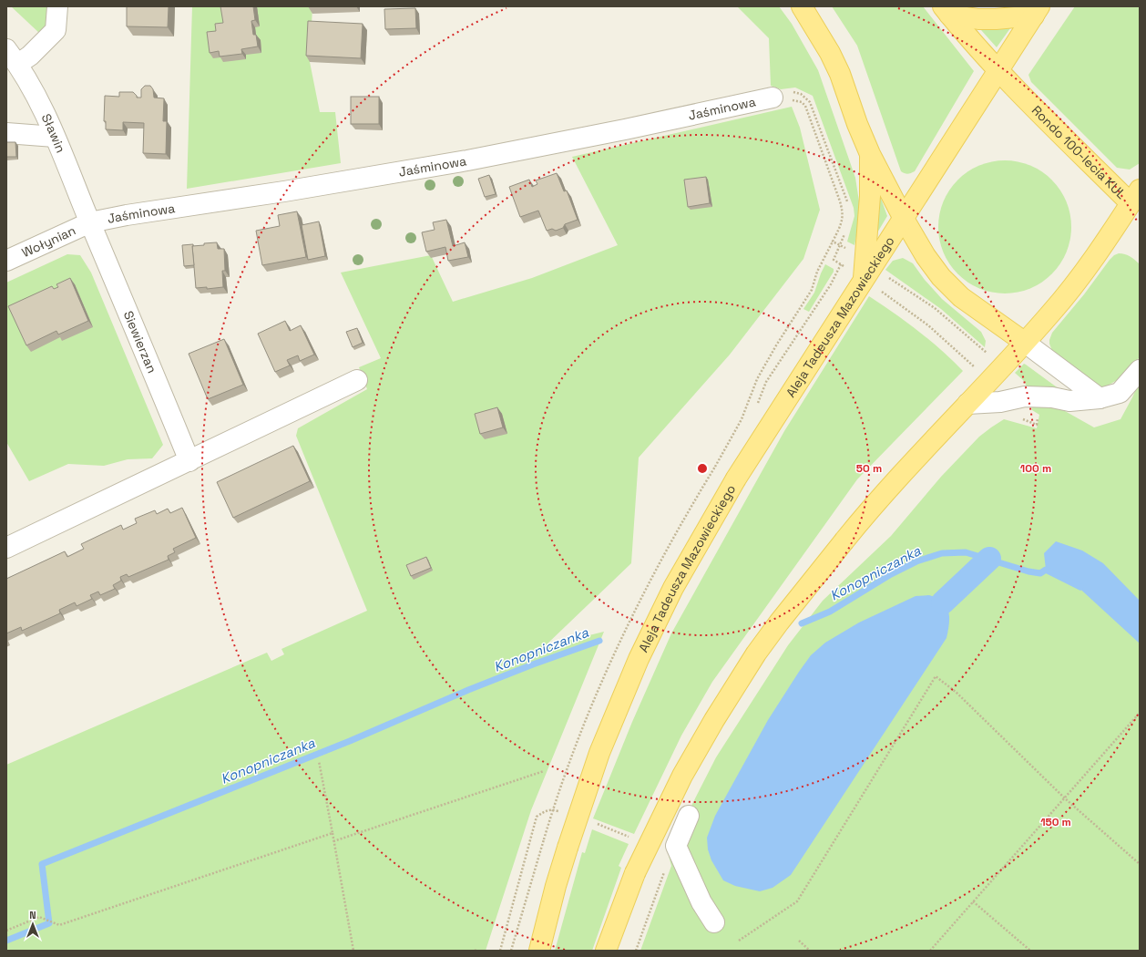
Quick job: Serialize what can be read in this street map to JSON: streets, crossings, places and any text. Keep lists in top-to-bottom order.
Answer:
{
  "streets": {
    "main road": ["Rondo 100-lecia KUL", "Aleja Tadeusza Mazowieckiego"],
    "street": [
      "Jaśminowa",
      "Sławin",
      "Wołynian",
      "Siewierzan"
    ]
  },
  "crossings": [
    ["Jaśminowa", "Sławin"],
    ["Jaśminowa", "Wołynian"],
    ["Jaśminowa", "Siewierzan"],
    ["Sławin", "Wołynian"],
    ["Sławin", "Siewierzan"],
    ["Wołynian", "Siewierzan"]
  ],
  "water": ["Konopniczanka"],
  "north": "top",
  "rings": ["50 m", "100 m", "150 m"]
}
